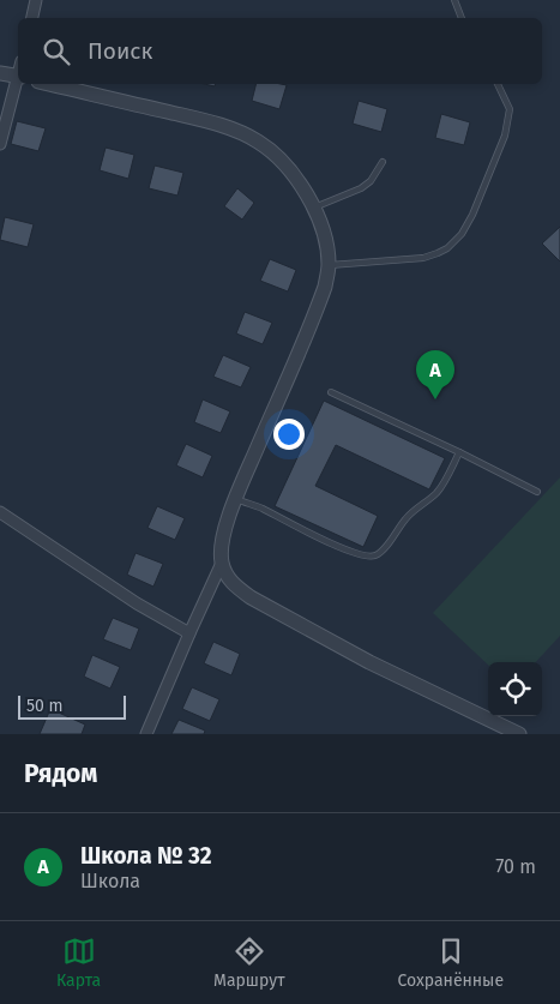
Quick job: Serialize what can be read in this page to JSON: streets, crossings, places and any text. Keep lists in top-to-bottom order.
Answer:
{
  "scale_bar": "50 m",
  "page": {
    "search": "Поиск",
    "pins": "A",
    "scale": "50 m",
    "heading": "Рядом",
    "list": [
      {
        "mark": "A",
        "name": "Школа № 32",
        "note": "Школа",
        "value": "70 m"
      }
    ],
    "nav": ["Карта", "Маршрут", "Сохранённые"]
  }
}
